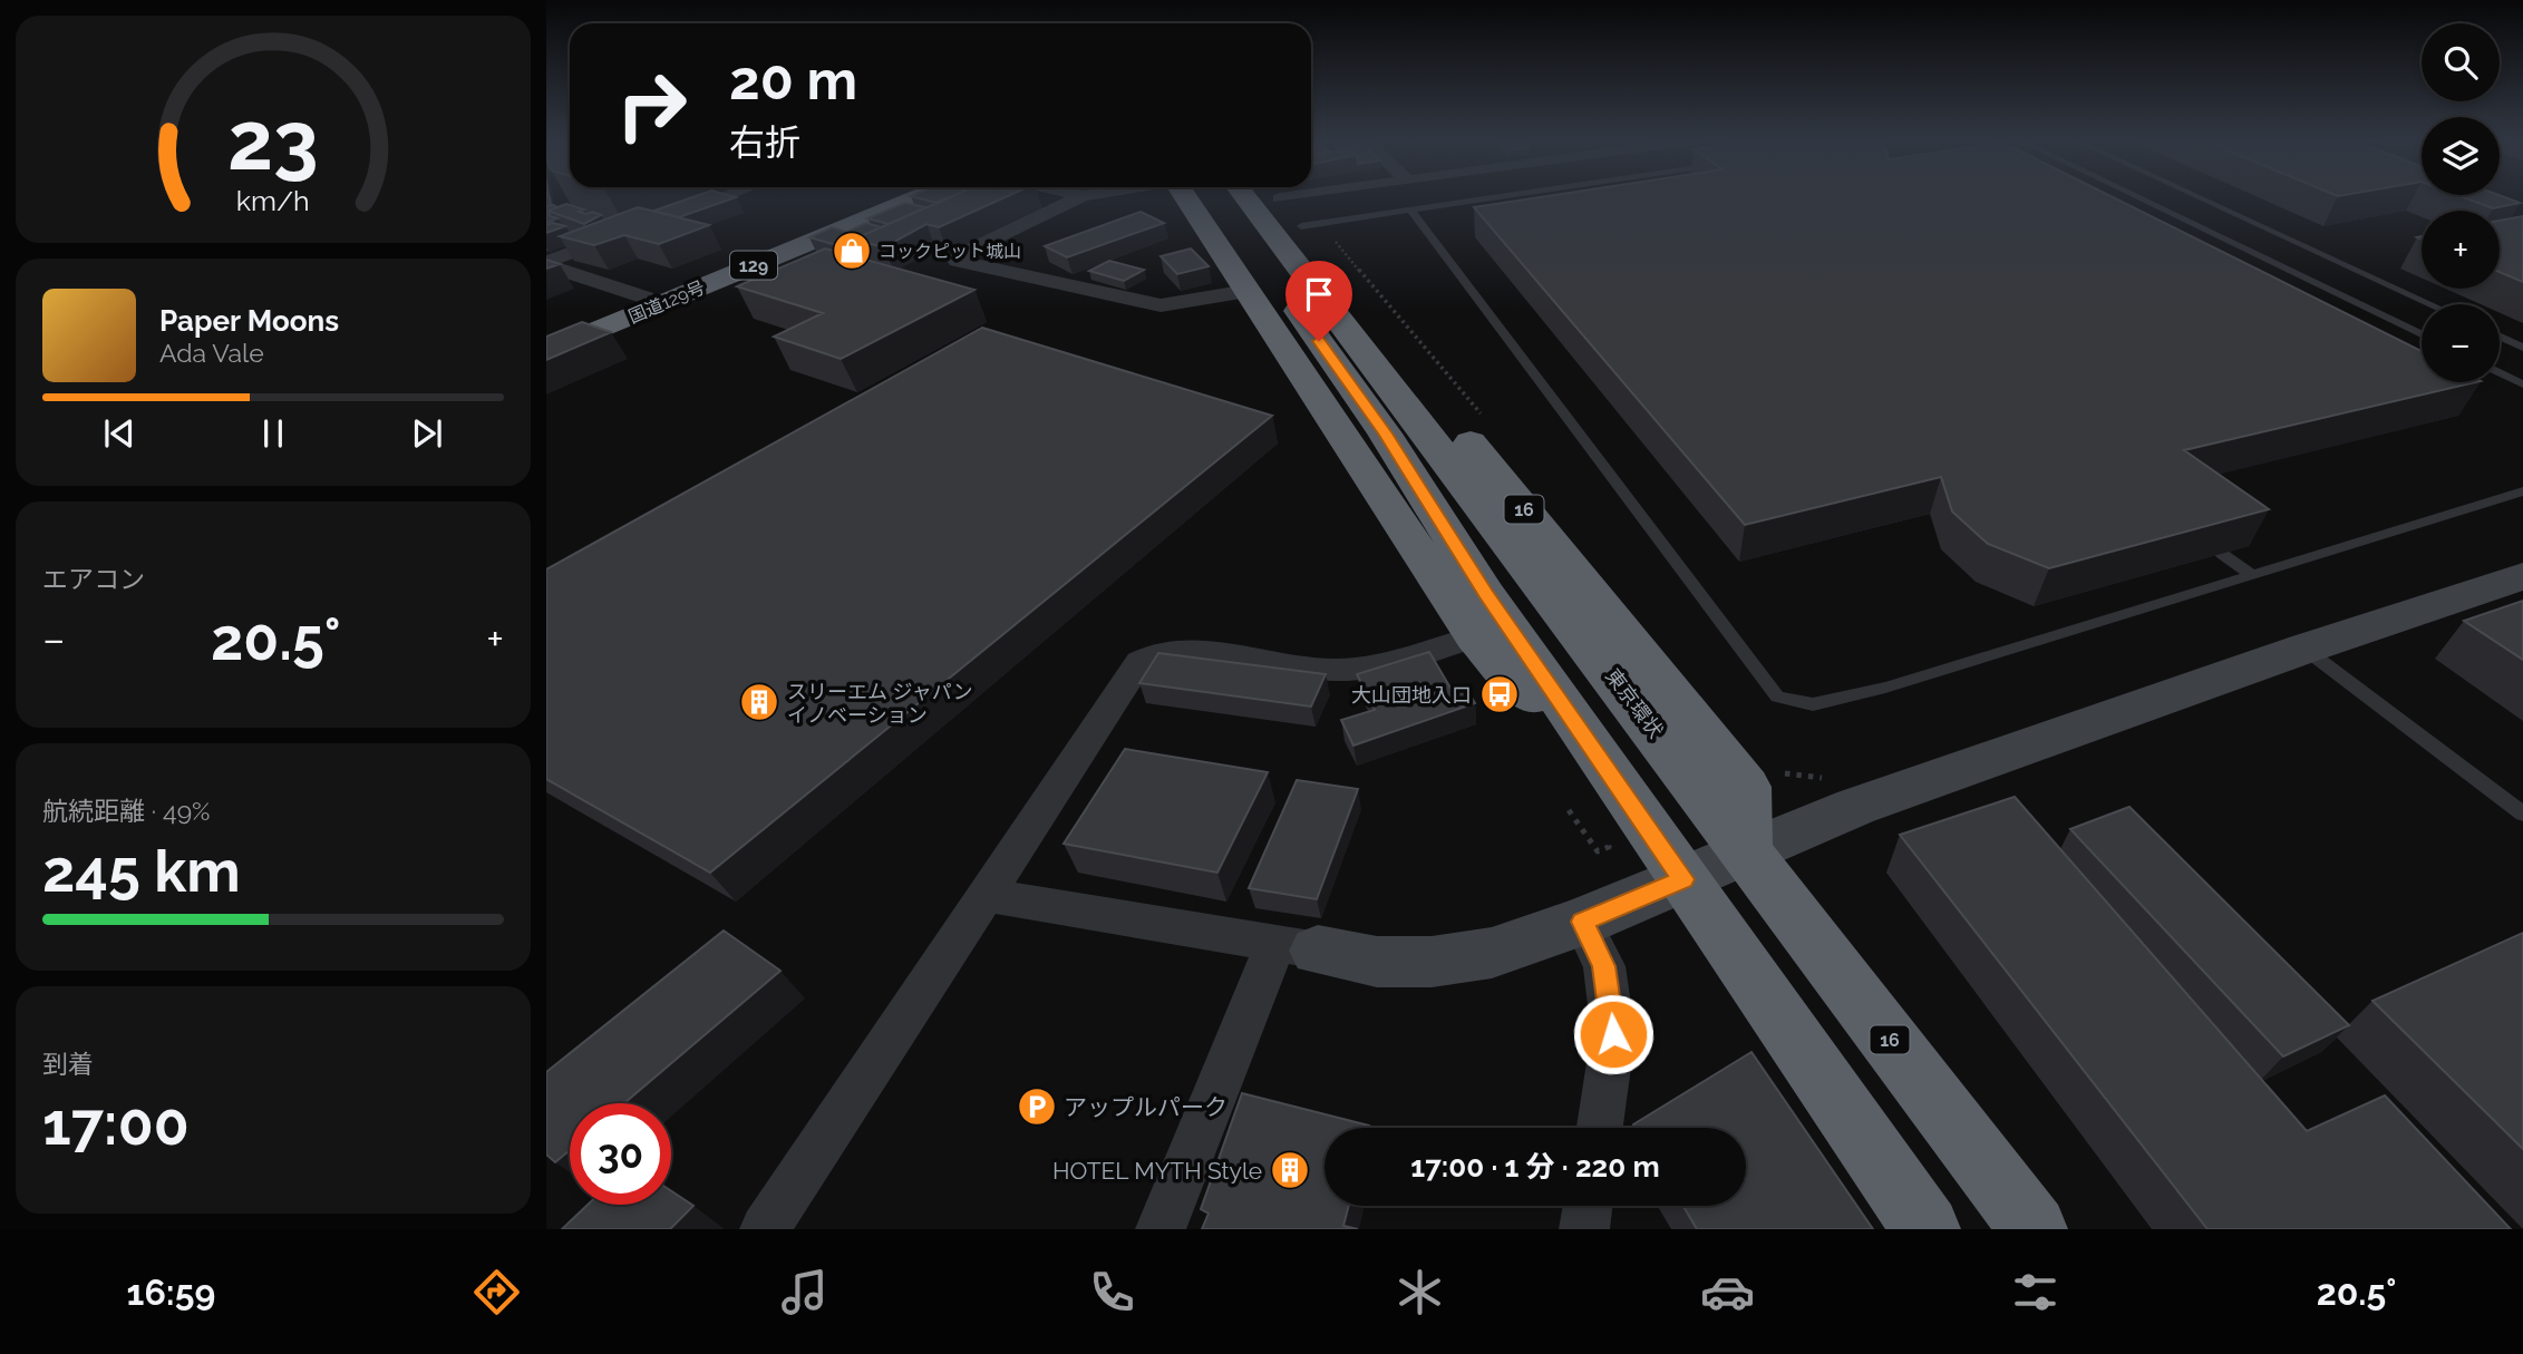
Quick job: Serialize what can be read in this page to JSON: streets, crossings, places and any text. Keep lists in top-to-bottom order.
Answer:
{
  "streets": {
    "highway": [
      "129",
      "国道129号",
      "16",
      "東京環状"
    ]
  },
  "crossings": [
    ["16", "東京環状"]
  ],
  "places": {
    "shop": ["コックピット城山"],
    "bus stop": ["大山団地入口"],
    "building": ["スリーエム ジャパン イノベーション", "HOTEL MYTH Style"],
    "parking": ["アップルパーク"]
  },
  "page": {
    "map_buttons": ["+", "−"],
    "turn": ["20 m", "右折"],
    "song": ["Paper Moons", "Ada Vale"],
    "tile": [
      "エアコン",
      ["航続距離 · 49%", "245 km"],
      ["到着", "17:00"]
    ],
    "heat": ["−", "20.5°", "+"],
    "limit": "30",
    "trip": "17:00 · 1 分 · 220 m",
    "tabs": ["16:59", "20.5°"],
    "gauge": ["23", "km/h"]
  }
}
